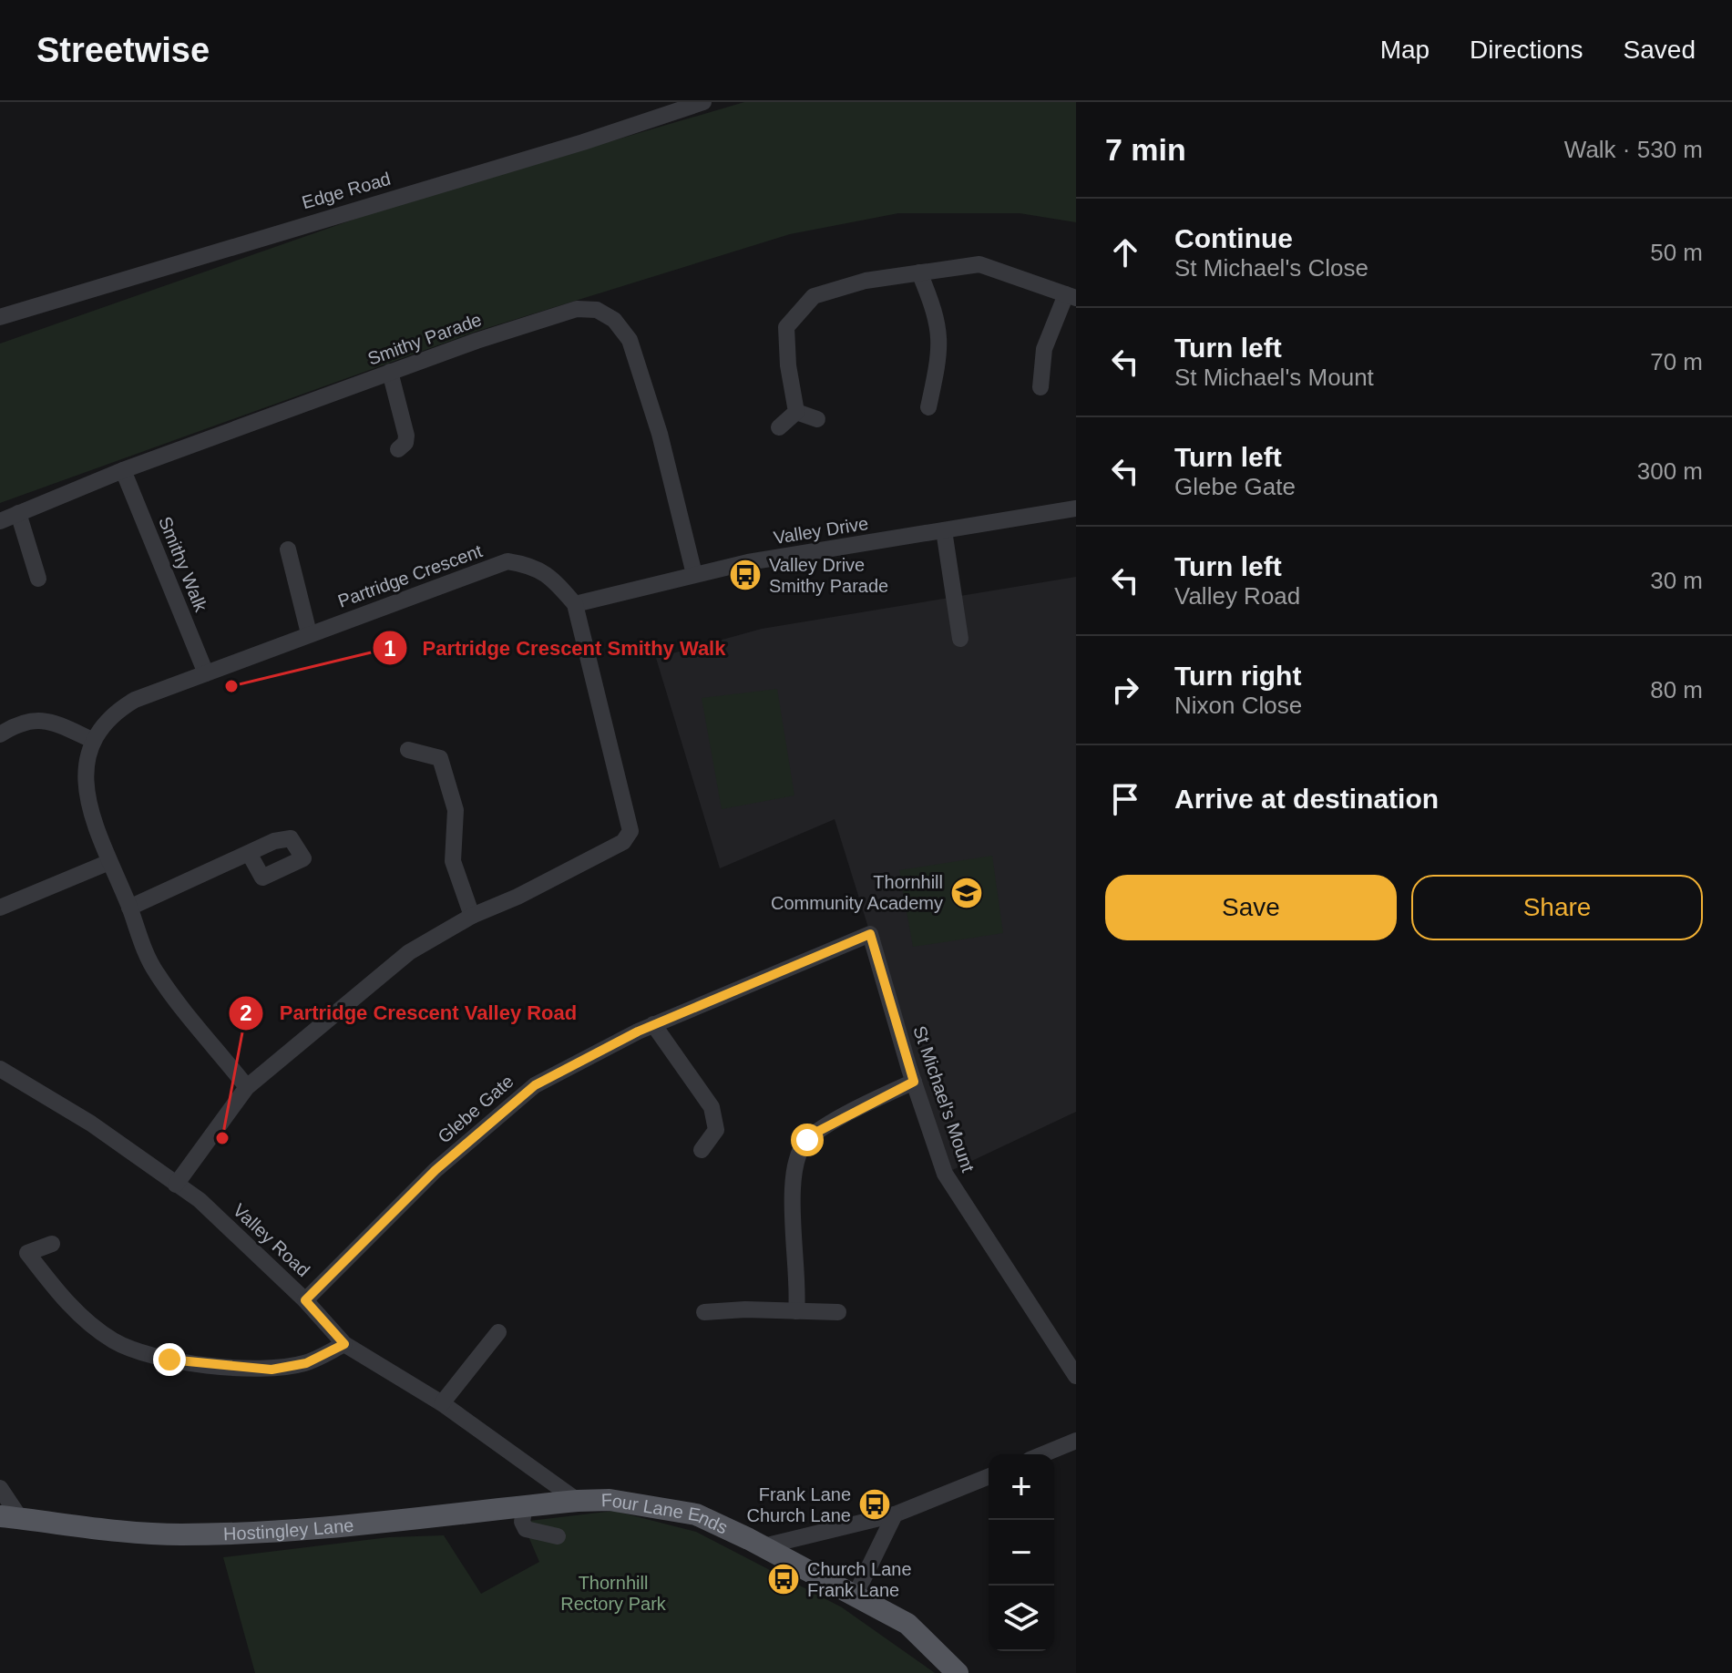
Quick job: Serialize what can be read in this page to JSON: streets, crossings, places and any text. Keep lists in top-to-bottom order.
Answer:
{
  "streets": {
    "main road": ["Four Lane Ends", "Hostingley Lane"],
    "street": [
      "Edge Road",
      "Smithy Parade",
      "Valley Drive",
      "Smithy Walk",
      "Partridge Crescent",
      "St Michael's Mount",
      "Glebe Gate",
      "Valley Road"
    ]
  },
  "crossings": [
    ["Smithy Parade", "Valley Drive"],
    ["Smithy Parade", "Smithy Walk"],
    ["Valley Drive", "Partridge Crescent"],
    ["Smithy Walk", "Partridge Crescent"],
    ["Partridge Crescent", "Valley Road"],
    ["St Michael's Mount", "Glebe Gate"],
    ["Glebe Gate", "Valley Road"],
    ["Valley Road", "Four Lane Ends"],
    ["Valley Road", "Hostingley Lane"],
    ["Four Lane Ends", "Hostingley Lane"]
  ],
  "parks": ["Thornhill Rectory Park"],
  "places": {
    "bus stop": ["Valley Drive Smithy Parade", "Frank Lane Church Lane", "Church Lane Frank Lane"],
    "other": ["Partridge Crescent Smithy Walk", "Partridge Crescent Valley Road"],
    "school or university": ["Thornhill Community Academy"]
  },
  "page": {
    "header": "Streetwise",
    "nav": ["Map", "Directions", "Saved"],
    "heading": ["7 min", "Walk · 530 m"],
    "list": [
      ["Continue", "St Michael's Close", "50 m"],
      ["Turn left", "St Michael's Mount", "70 m"],
      ["Turn left", "Glebe Gate", "300 m"],
      ["Turn left", "Valley Road", "30 m"],
      ["Turn right", "Nixon Close", "80 m"],
      "Arrive at destination"
    ],
    "buttons": ["Save", "Share"],
    "map_buttons": ["+", "−"]
  }
}
